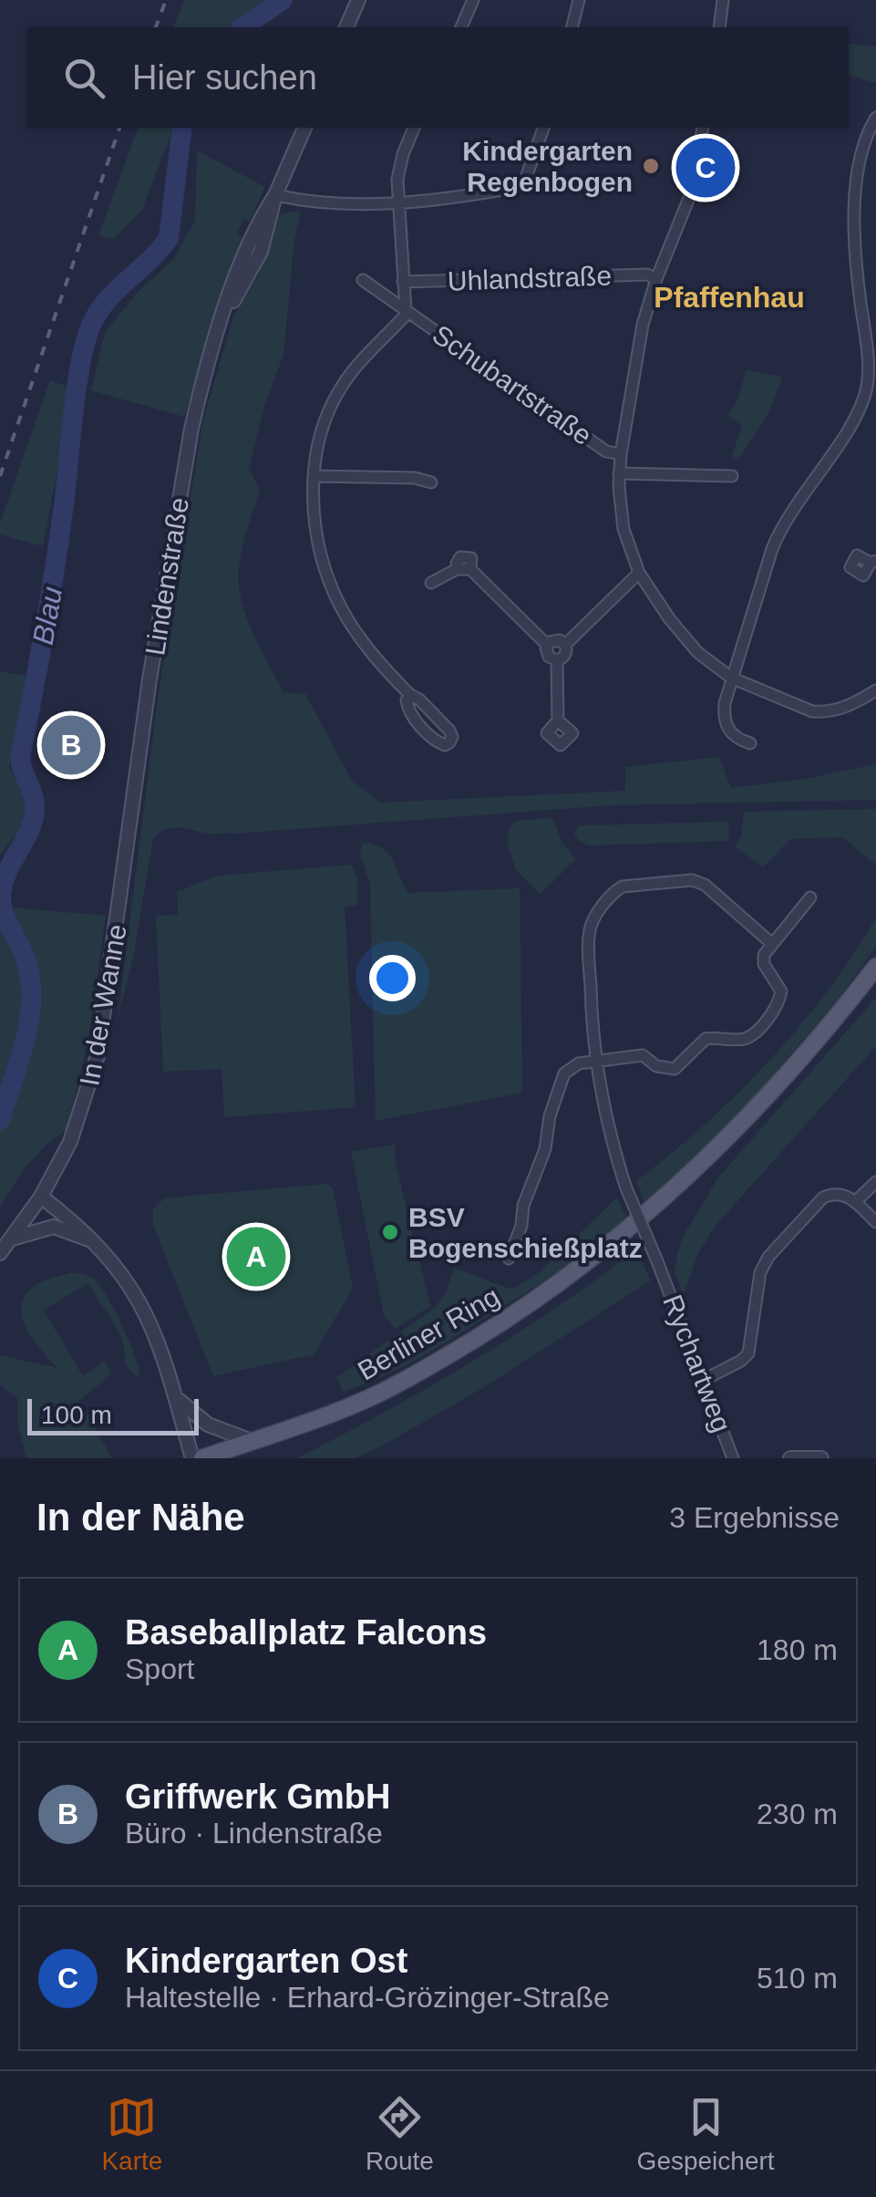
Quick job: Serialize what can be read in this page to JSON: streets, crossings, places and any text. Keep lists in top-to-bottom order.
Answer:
{
  "streets": {
    "main road": ["Berliner Ring"],
    "street": [
      "Uhlandstraße",
      "Schubartstraße",
      "Lindenstraße",
      "In der Wanne",
      "Rychartweg"
    ]
  },
  "crossings": [
    ["Uhlandstraße", "Schubartstraße"],
    ["Lindenstraße", "In der Wanne"]
  ],
  "districts": ["Pfaffenhau"],
  "water": ["Blau"],
  "places": ["Kindergarten Regenbogen", "BSV Bogenschießplatz"],
  "scale_bar": "100 m",
  "page": {
    "search": "Hier suchen",
    "pins": ["C", "B", "A"],
    "scale": "100 m",
    "heading": ["In der Nähe", "3 Ergebnisse"],
    "list": [
      {
        "mark": "A",
        "name": "Baseballplatz Falcons",
        "note": "Sport",
        "value": "180 m"
      },
      {
        "mark": "B",
        "name": "Griffwerk GmbH",
        "note": "Büro · Lindenstraße",
        "value": "230 m"
      },
      {
        "mark": "C",
        "name": "Kindergarten Ost",
        "note": "Haltestelle · Erhard-Grözinger-Straße",
        "value": "510 m"
      }
    ],
    "nav": ["Karte", "Route", "Gespeichert"]
  }
}
